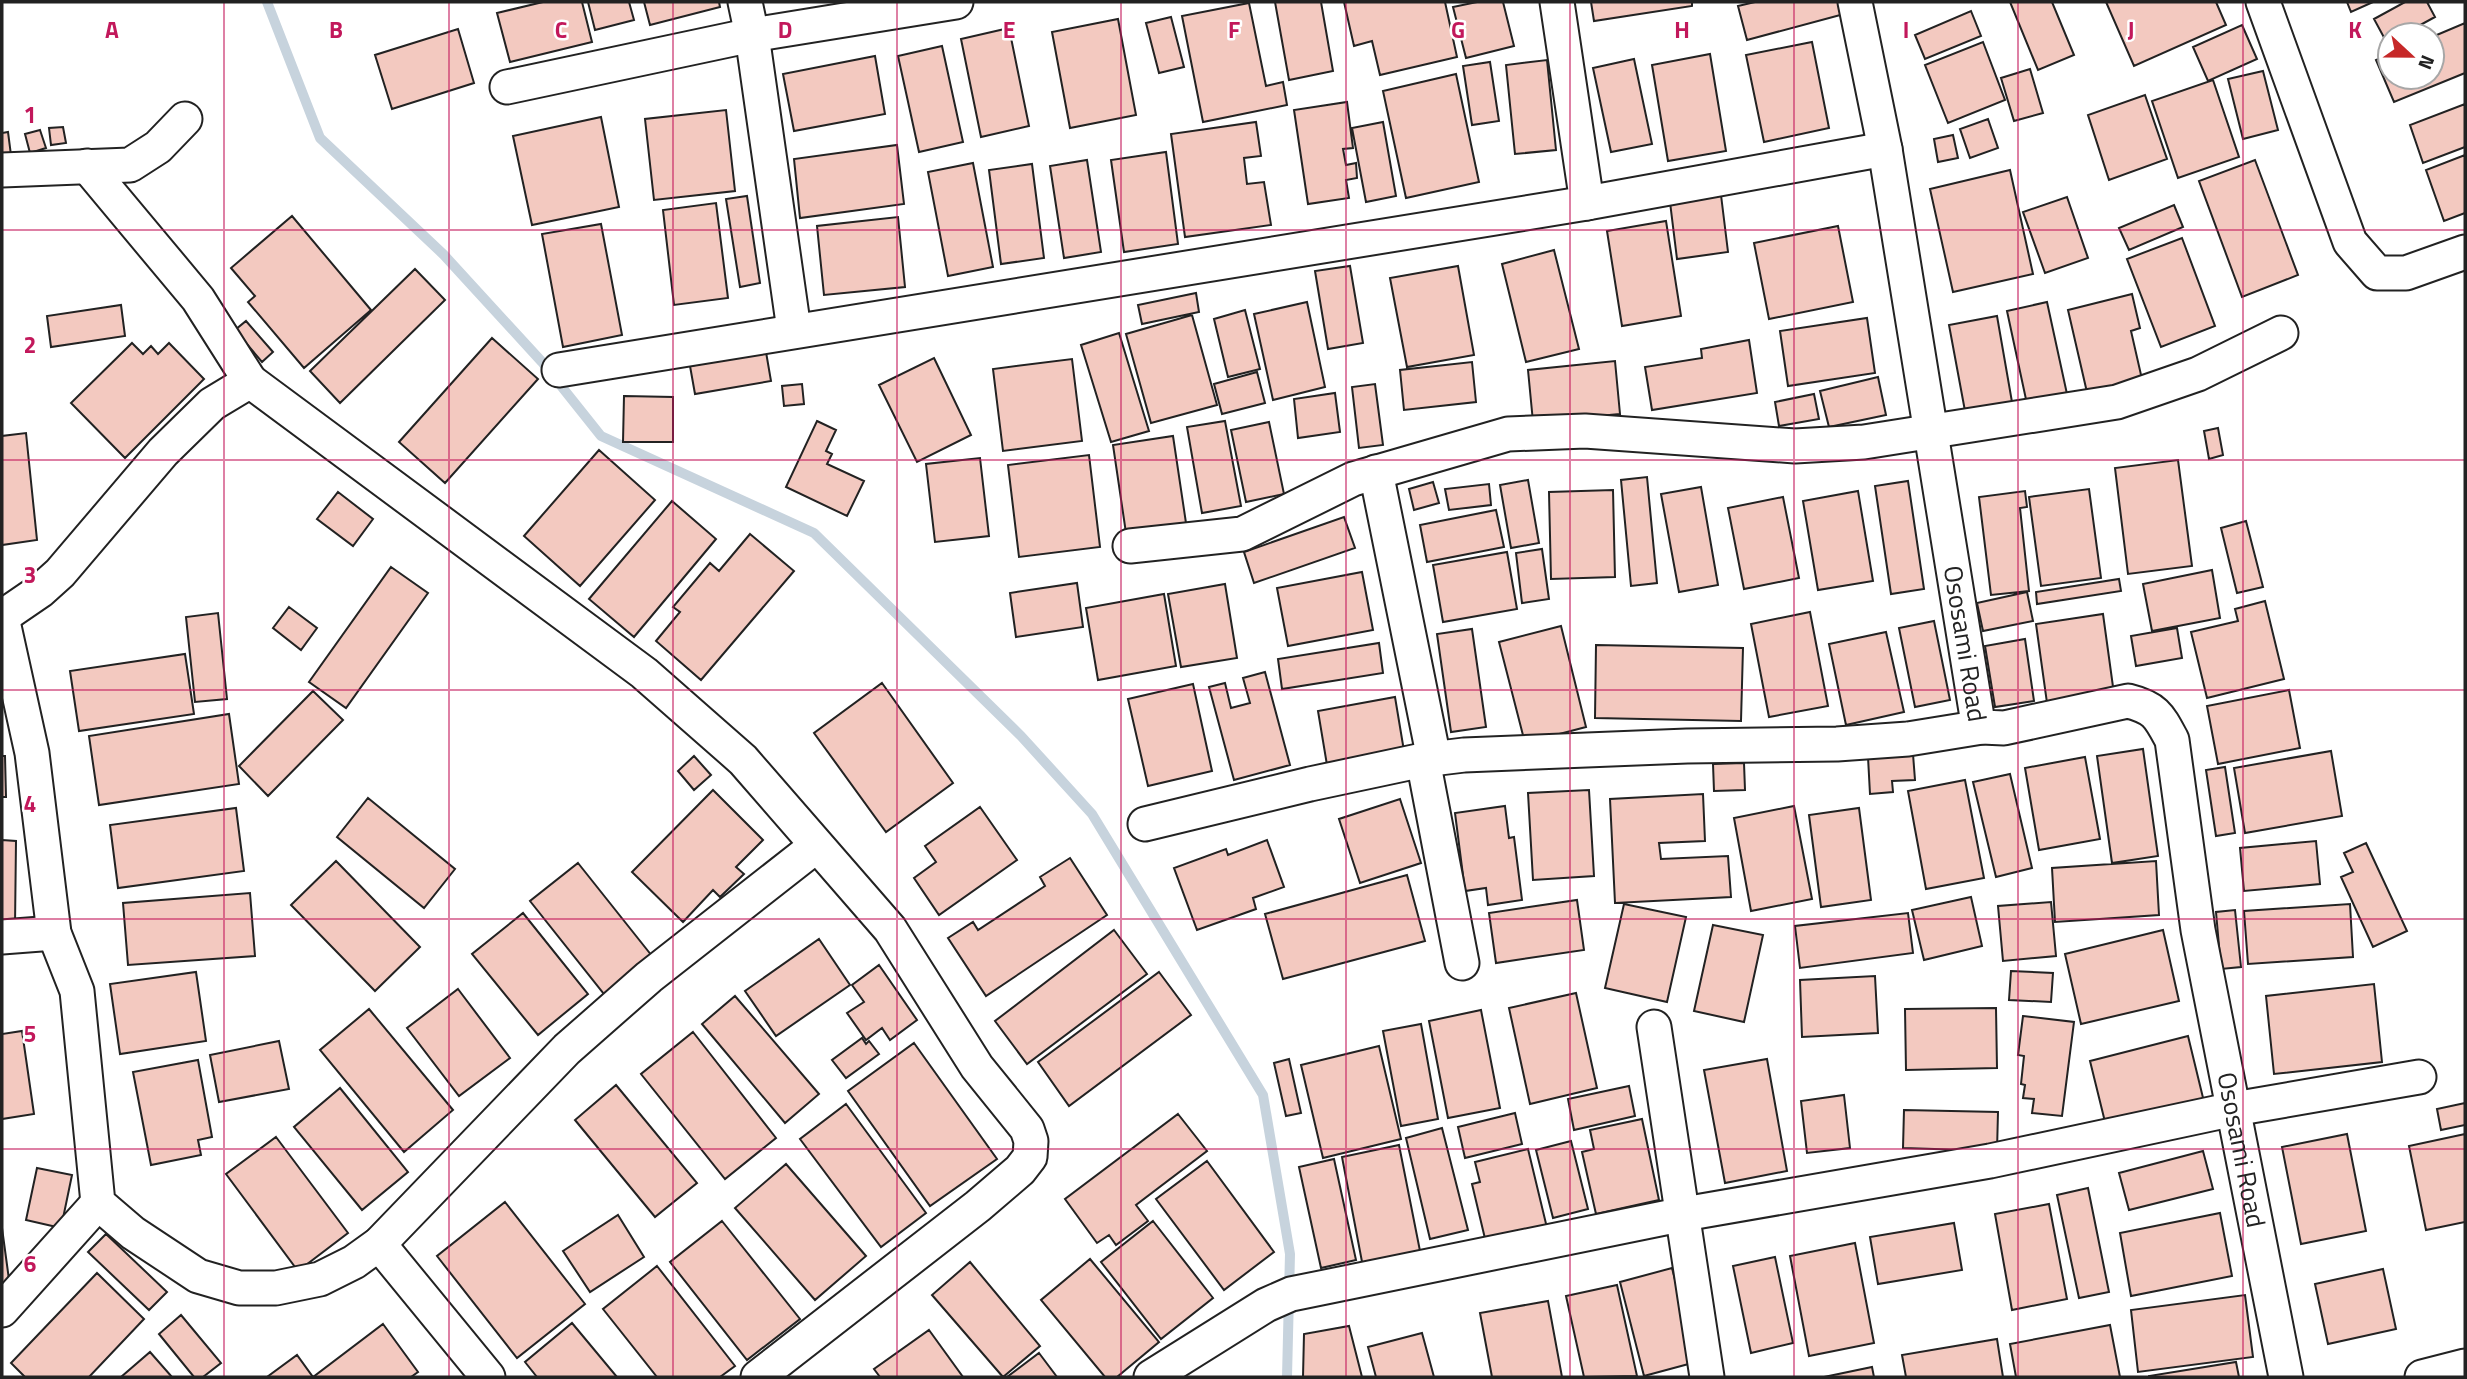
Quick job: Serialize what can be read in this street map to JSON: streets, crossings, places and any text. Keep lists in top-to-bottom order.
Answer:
{
  "streets": {
    "street": ["Ososami Road"]
  },
  "north": "right",
  "grid": {
    "columns": [
      "A",
      "B",
      "C",
      "D",
      "E",
      "F",
      "G",
      "H",
      "I",
      "J",
      "K"
    ],
    "rows": [
      "1",
      "2",
      "3",
      "4",
      "5",
      "6"
    ]
  }
}
